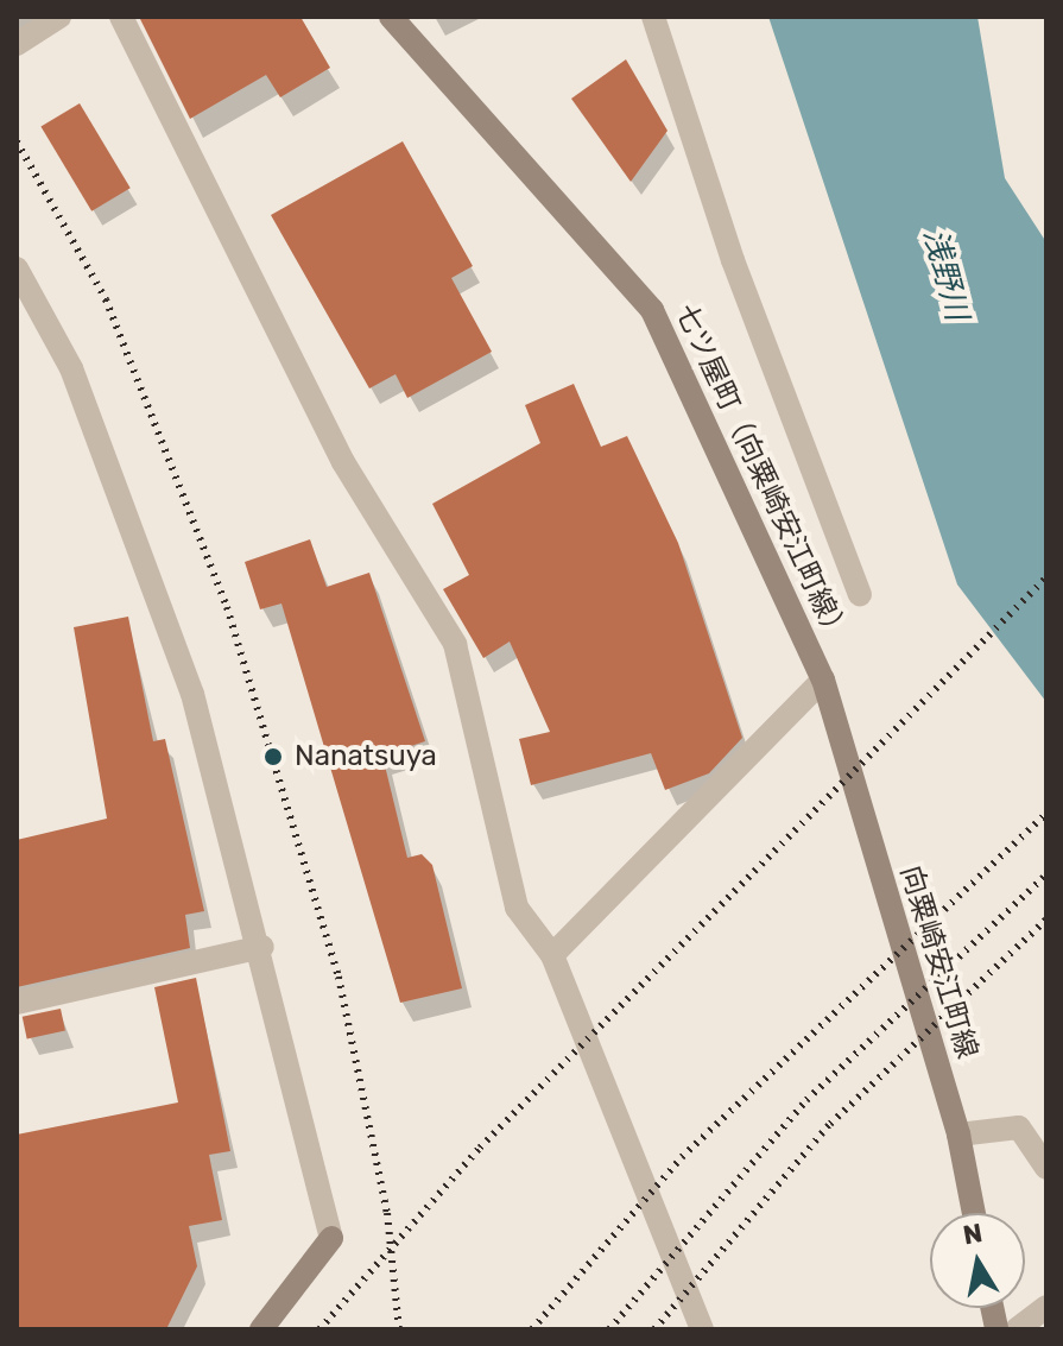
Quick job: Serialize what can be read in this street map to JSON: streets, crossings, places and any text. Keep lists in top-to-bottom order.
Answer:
{
  "streets": {
    "main road": ["七ツ屋町（向粟崎安江町線）", "向粟崎安江町線"]
  },
  "crossings": [
    ["七ツ屋町（向粟崎安江町線）", "向粟崎安江町線"]
  ],
  "water": ["浅野川"],
  "places": ["Nanatsuya"],
  "north": "top"
}
